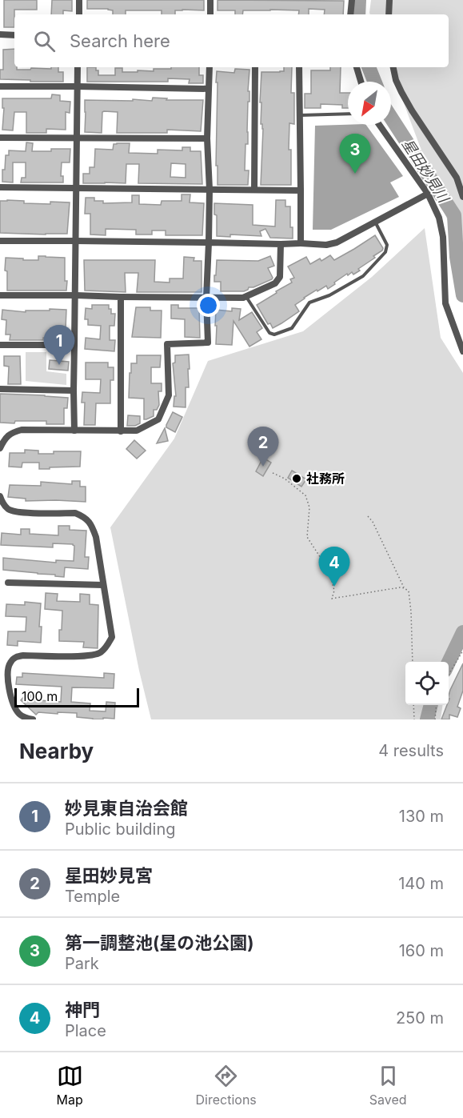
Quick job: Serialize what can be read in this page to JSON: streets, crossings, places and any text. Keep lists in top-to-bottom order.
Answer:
{
  "water": ["星田妙見川"],
  "places": ["社務所"],
  "scale_bar": "100 m",
  "north": "bottom left",
  "page": {
    "search": "Search here",
    "pins": [
      "3",
      "1",
      "2",
      "4"
    ],
    "scale": "100 m",
    "heading": ["Nearby", "4 results"],
    "list": [
      {
        "mark": "1",
        "name": "妙見東自治会館",
        "note": "Public building",
        "value": "130 m"
      },
      {
        "mark": "2",
        "name": "星田妙見宮",
        "note": "Temple",
        "value": "140 m"
      },
      {
        "mark": "3",
        "name": "第一調整池(星の池公園)",
        "note": "Park",
        "value": "160 m"
      },
      {
        "mark": "4",
        "name": "神門",
        "note": "Place",
        "value": "250 m"
      }
    ],
    "nav": ["Map", "Directions", "Saved"]
  }
}
